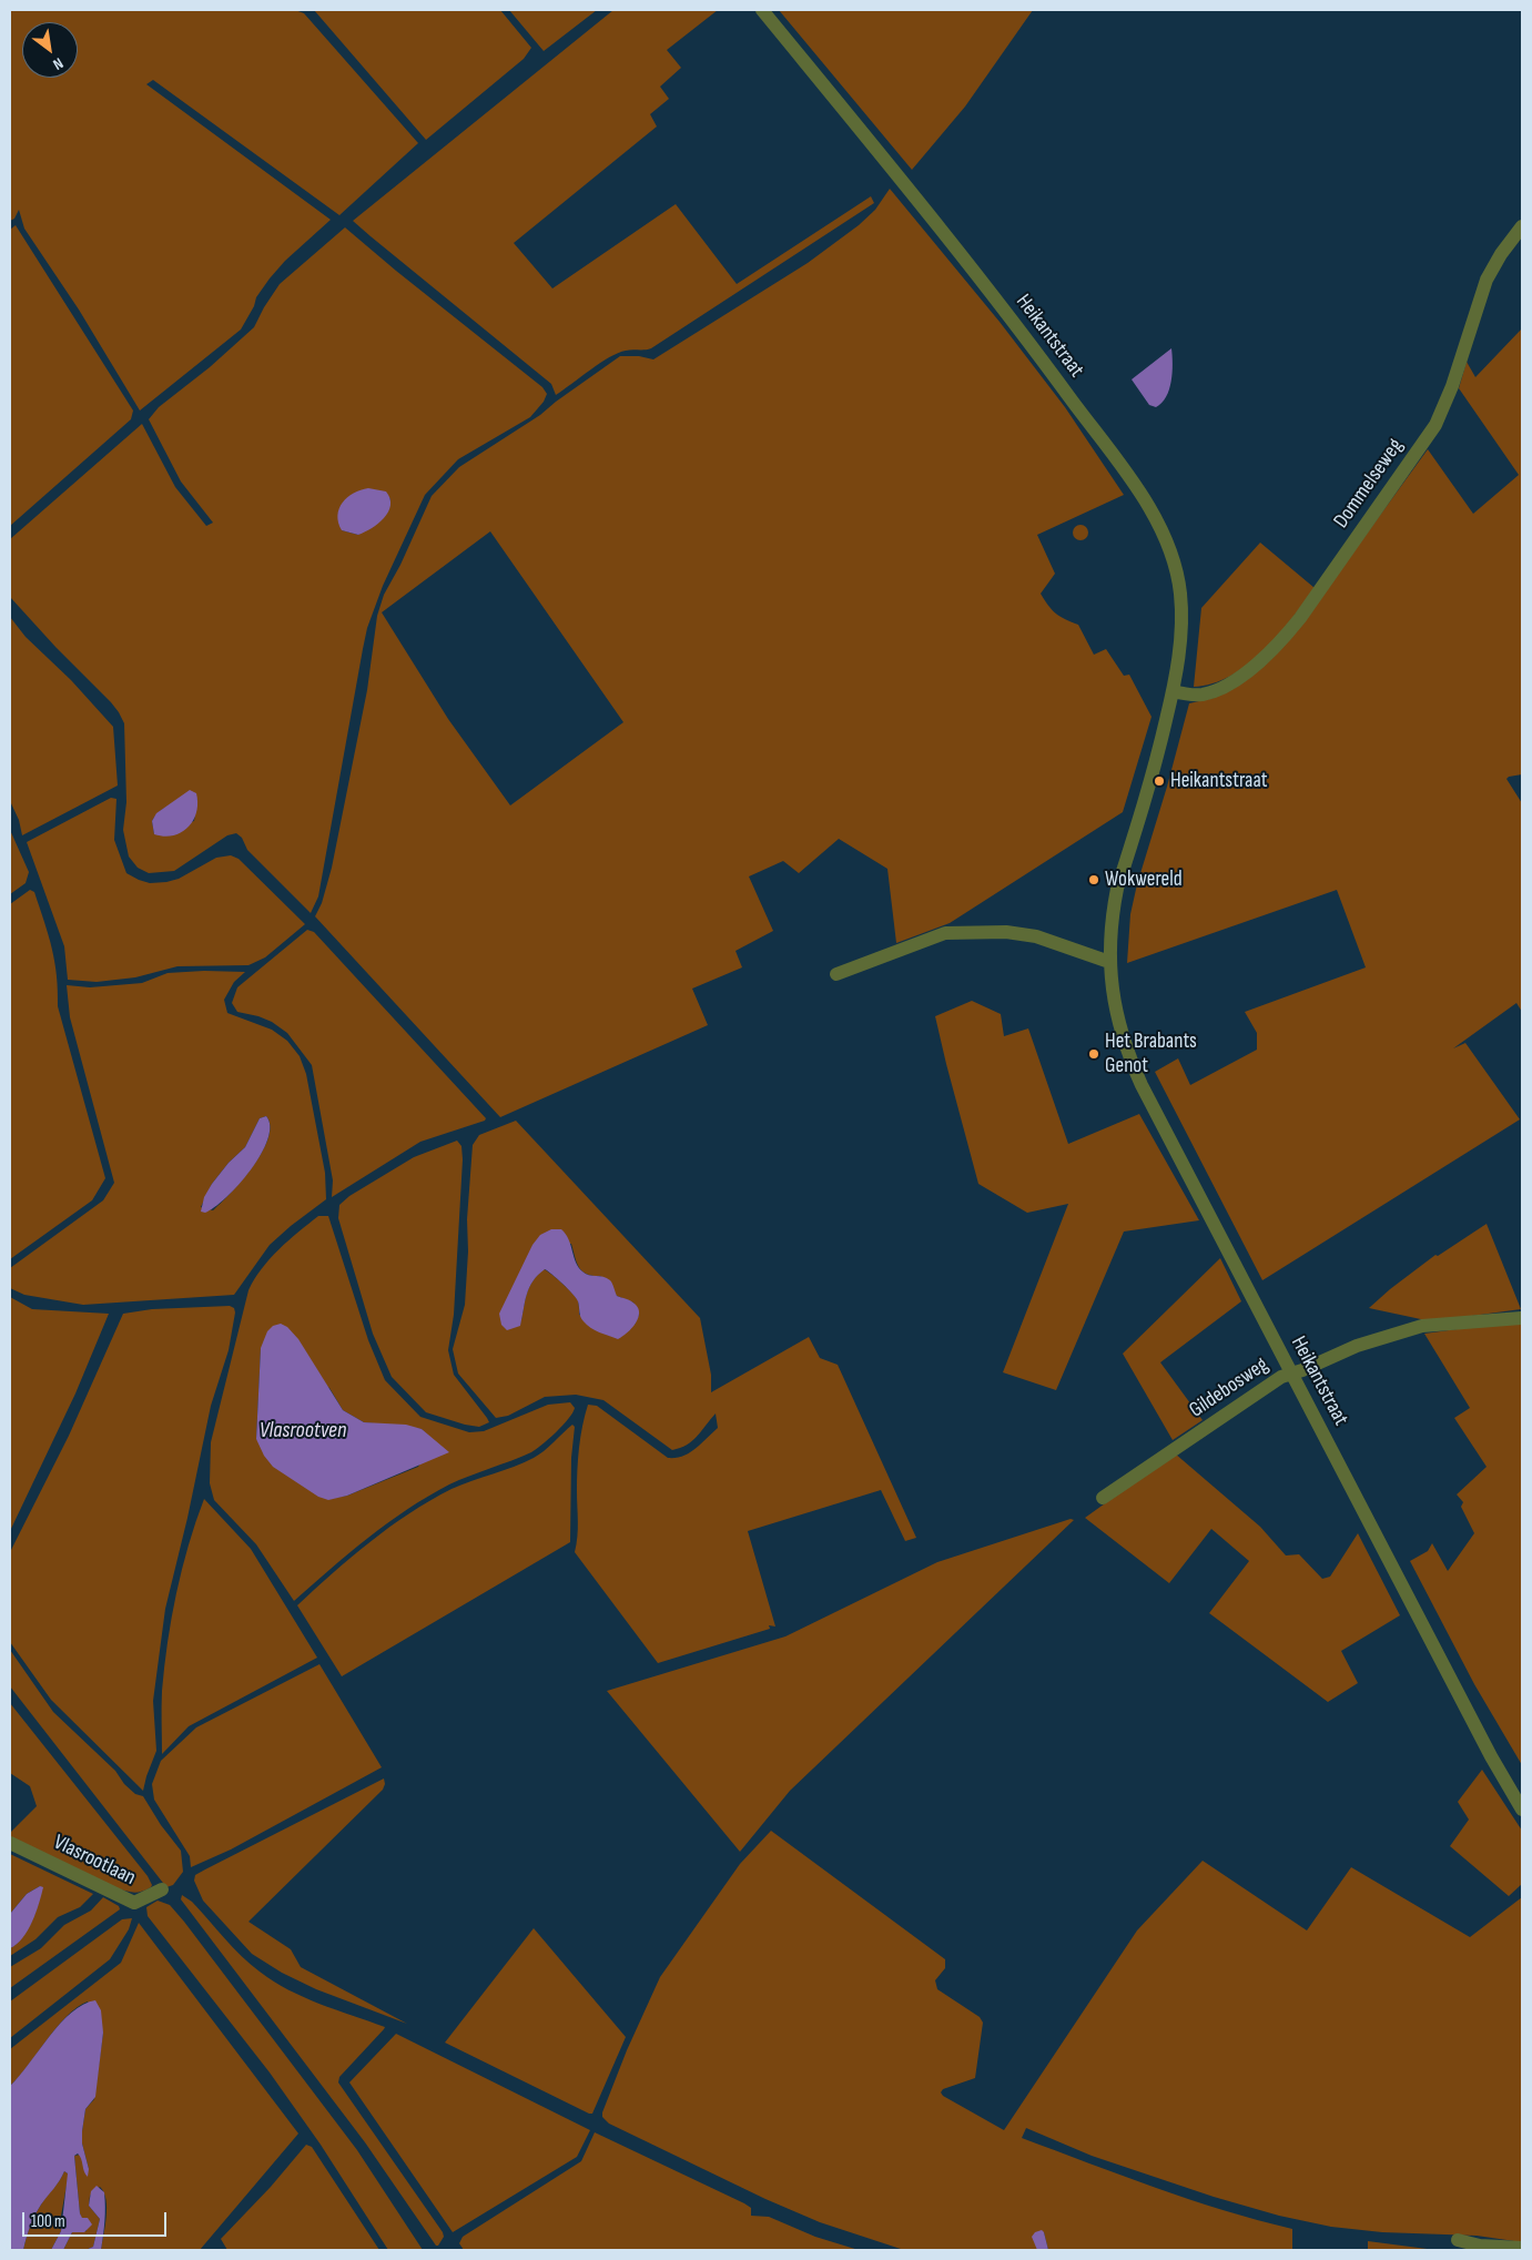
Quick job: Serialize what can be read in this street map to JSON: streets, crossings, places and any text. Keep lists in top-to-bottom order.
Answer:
{
  "streets": {
    "street": [
      "Heikantstraat",
      "Dommelseweg",
      "Gildebosweg",
      "Vlasrootlaan"
    ]
  },
  "crossings": [
    ["Heikantstraat", "Dommelseweg"],
    ["Heikantstraat", "Gildebosweg"]
  ],
  "water": ["Vlasrootven"],
  "places": ["Heikantstraat", "Wokwereld", "Het Brabants Genot"],
  "scale_bar": "100 m",
  "north": "bottom right"
}
